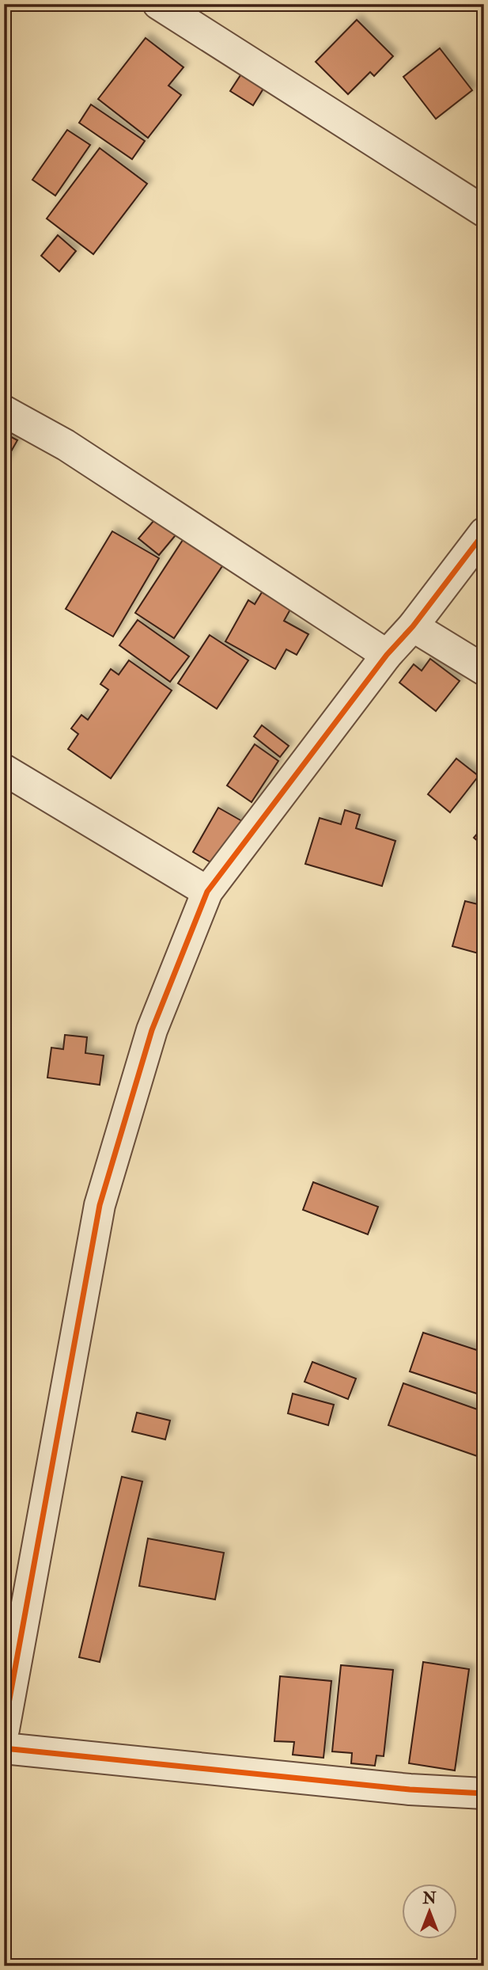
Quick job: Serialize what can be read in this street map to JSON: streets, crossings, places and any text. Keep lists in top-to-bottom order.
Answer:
{
  "north": "top"
}
